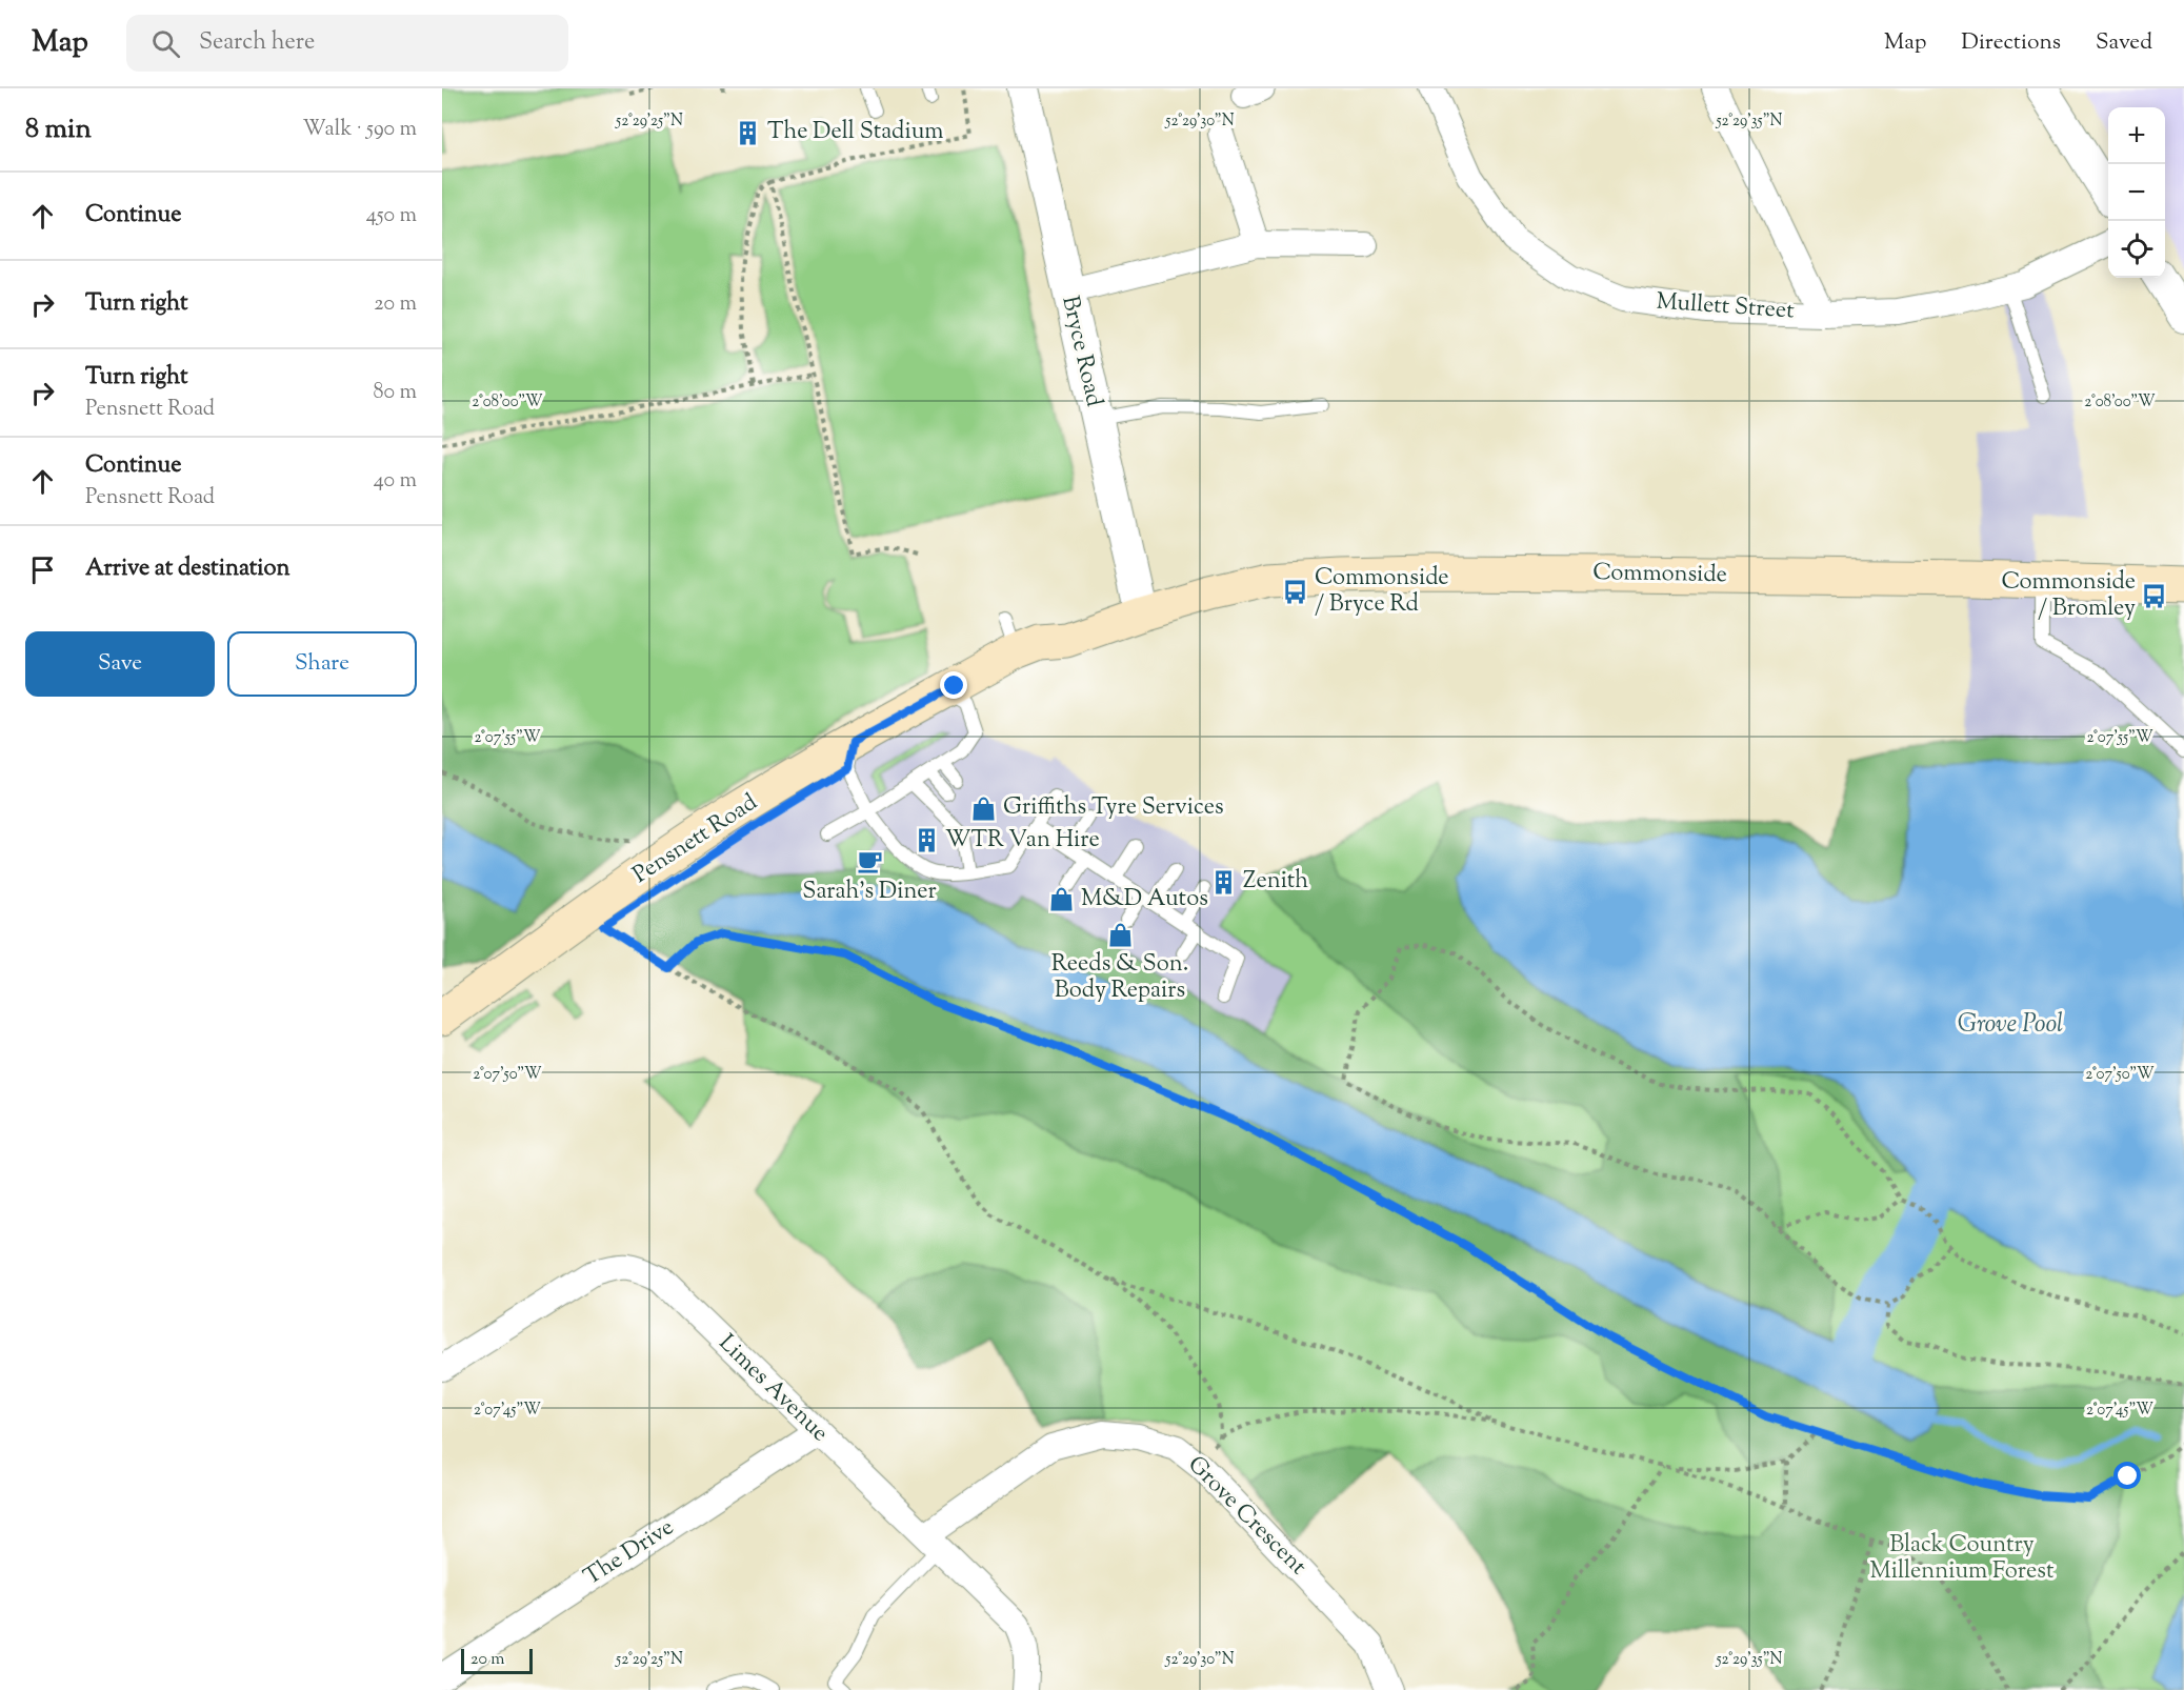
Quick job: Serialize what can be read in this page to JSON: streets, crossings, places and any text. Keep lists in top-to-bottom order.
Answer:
{
  "streets": {
    "main road": ["Commonside", "Pensnett Road"],
    "street": [
      "Mullett Street",
      "Bryce Road",
      "Limes Avenue",
      "Grove Crescent",
      "The Drive"
    ]
  },
  "crossings": [
    ["Bryce Road", "Commonside"],
    ["Bryce Road", "Pensnett Road"],
    ["Commonside", "Pensnett Road"],
    ["Limes Avenue", "Grove Crescent"],
    ["Limes Avenue", "The Drive"]
  ],
  "water": ["Grove Pool"],
  "parks": ["Black Country Millennium Forest"],
  "places": {
    "building": ["The Dell Stadium", "WTR Van Hire", "Zenith"],
    "bus stop": ["Commonside / Bryce Rd", "Commonside / Bromley"],
    "shop": ["Griffiths Tyre Services", "M&D Autos", "Reeds & Son. Body Repairs"],
    "cafe": ["Sarah's Diner"]
  },
  "scale_bar": "20 m",
  "page": {
    "header": "Map",
    "search": "Search here",
    "nav": ["Map", "Directions", "Saved"],
    "heading": ["8 min", "Walk · 590 m"],
    "map_buttons": ["+", "−"],
    "list": [
      ["Continue", "450 m"],
      ["Turn right", "20 m"],
      ["Turn right", "Pensnett Road", "80 m"],
      ["Continue", "Pensnett Road", "40 m"],
      "Arrive at destination"
    ],
    "buttons": ["Save", "Share"],
    "scale": "20 m"
  },
  "coordinates": [
    "52°29'25\"N",
    "52°29'30\"N",
    "52°29'35\"N",
    "2°08'00\"W",
    "2°07'55\"W",
    "2°07'50\"W",
    "2°07'45\"W"
  ]
}
